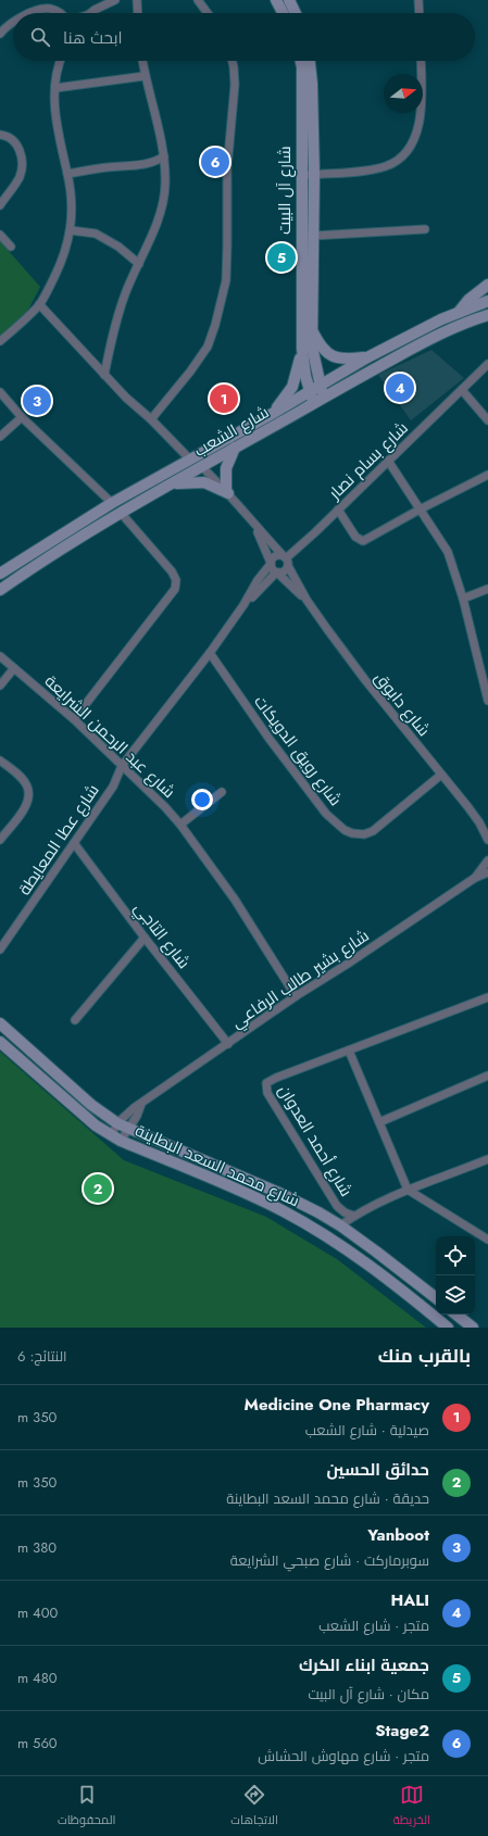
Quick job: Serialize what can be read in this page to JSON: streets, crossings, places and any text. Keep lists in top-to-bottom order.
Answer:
{
  "streets": {
    "street": [
      "شارع آل البيت",
      "شارع الشعب",
      "شارع بسام نصار",
      "شارع دابوق",
      "شارع عبد الرحمن الشرايعة",
      "شارع رويق الدويكات",
      "شارع عطا المعايطة",
      "شارع التاجي",
      "شارع بشير طالب الرفاعي",
      "شارع أحمد العدوان",
      "شارع محمد السعد البطاينة"
    ]
  },
  "crossings": [
    ["شارع آل البيت", "شارع الشعب"],
    ["شارع الشعب", "شارع دابوق"],
    ["شارع بسام نصار", "شارع دابوق"],
    ["شارع دابوق", "شارع رويق الدويكات"],
    ["شارع عبد الرحمن الشرايعة", "شارع عطا المعايطة"],
    ["شارع عبد الرحمن الشرايعة", "شارع بشير طالب الرفاعي"],
    ["شارع عطا المعايطة", "شارع التاجي"],
    ["شارع التاجي", "شارع بشير طالب الرفاعي"],
    ["شارع بشير طالب الرفاعي", "شارع محمد السعد البطاينة"],
    ["شارع أحمد العدوان", "شارع محمد السعد البطاينة"]
  ],
  "north": "right",
  "page": {
    "search": "ابحث هنا",
    "pins": [
      "6",
      "5",
      "4",
      "1",
      "3",
      "2"
    ],
    "heading": ["بالقرب منك", "النتائج: 6"],
    "list": [
      {
        "mark": "1",
        "name": "Medicine One Pharmacy",
        "note": "صيدلية · شارع الشعب",
        "value": "350 m"
      },
      {
        "mark": "2",
        "name": "حدائق الحسين",
        "note": "حديقة · شارع محمد السعد البطاينة",
        "value": "350 m"
      },
      {
        "mark": "3",
        "name": "Yanboot",
        "note": "سوبرماركت · شارع صبحي الشرايعة",
        "value": "380 m"
      },
      {
        "mark": "4",
        "name": "HALI",
        "note": "متجر · شارع الشعب",
        "value": "400 m"
      },
      {
        "mark": "5",
        "name": "جمعية ابناء الكرك",
        "note": "مكان · شارع آل البيت",
        "value": "480 m"
      },
      {
        "mark": "6",
        "name": "Stage2",
        "note": "متجر · شارع مهاوش الحشاش",
        "value": "560 m"
      }
    ],
    "nav": ["الخريطة", "الاتجاهات", "المحفوظات"]
  }
}
